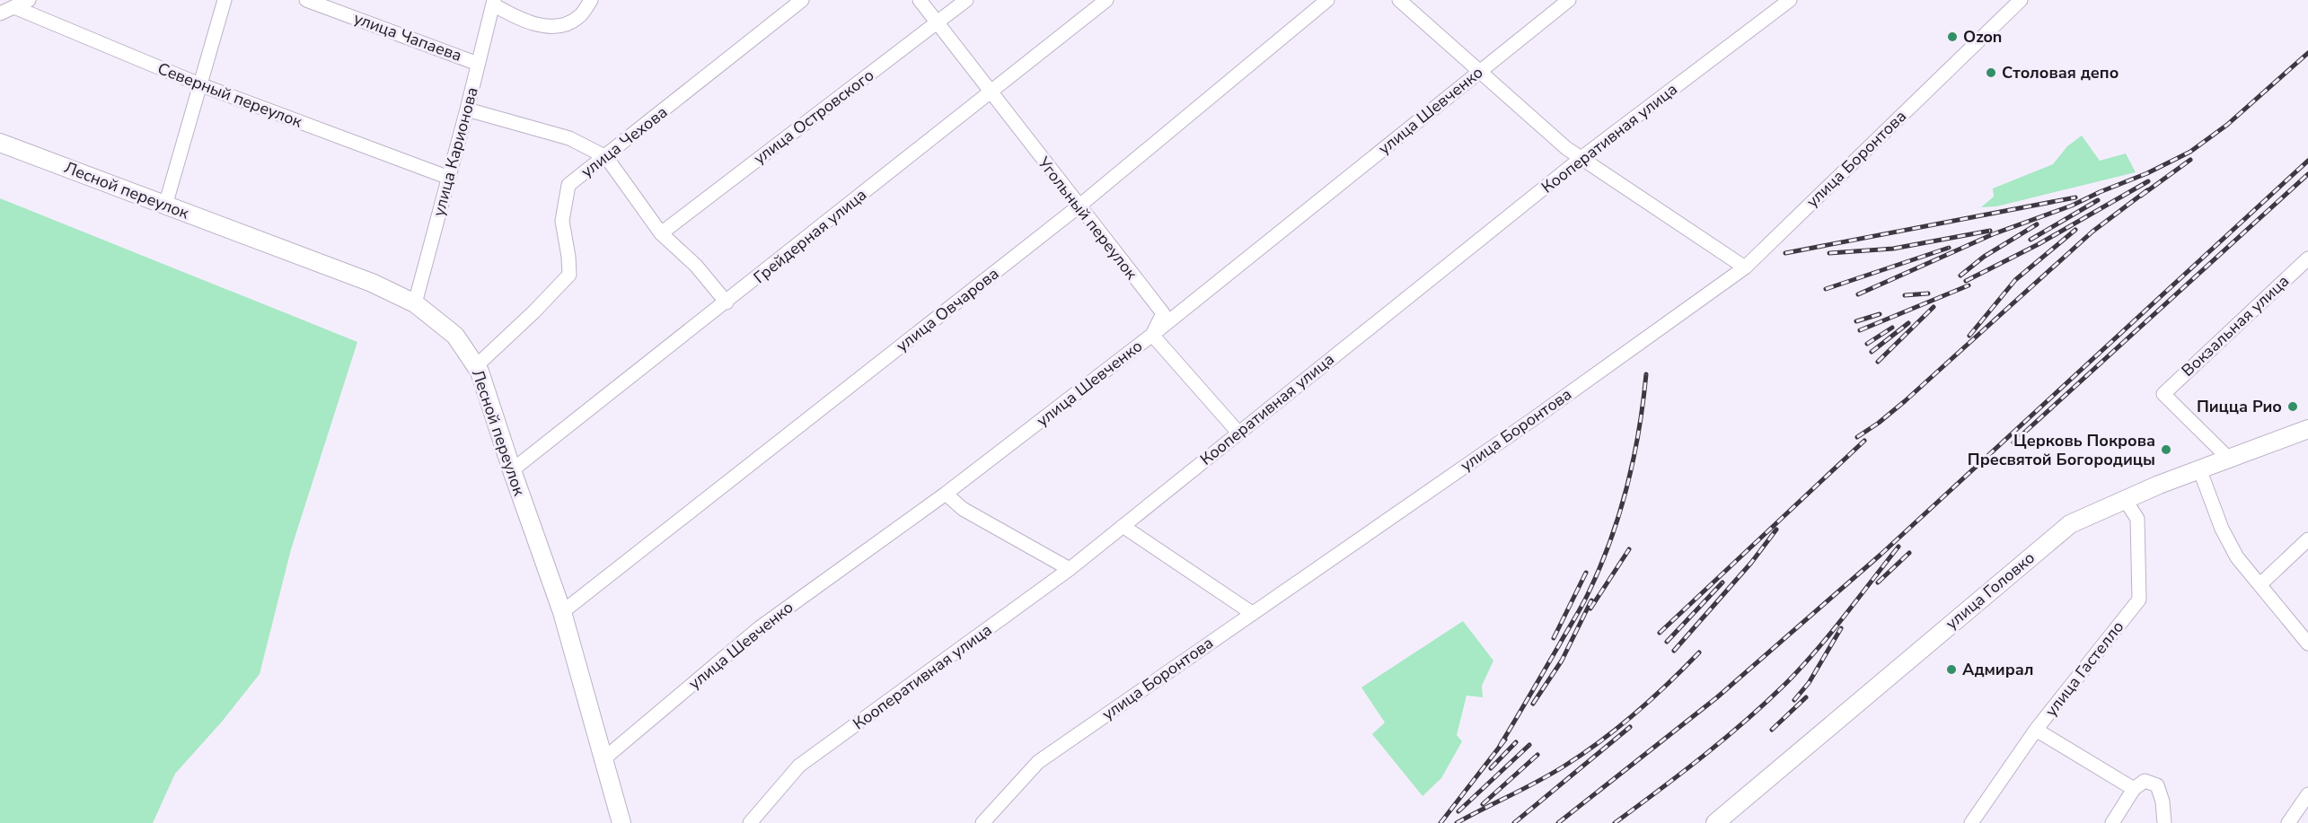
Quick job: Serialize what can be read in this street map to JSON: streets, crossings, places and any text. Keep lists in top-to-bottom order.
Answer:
{
  "streets": {
    "main road": ["Лесной переулок", "улица Головко"],
    "street": [
      "улица Чапаева",
      "Северный переулок",
      "улица Шевченко",
      "улица Островского",
      "Кооперативная улица",
      "улица Чехова",
      "улица Карионова",
      "улица Боронтова",
      "Угольный переулок",
      "Грейдерная улица",
      "улица Овчарова",
      "Вокзальная улица",
      "улица Гастелло"
    ]
  },
  "crossings": [
    ["улица Чапаева", "улица Карионова"],
    ["Северный переулок", "улица Карионова"],
    ["улица Шевченко", "Лесной переулок"],
    ["улица Шевченко", "Угольный переулок"],
    ["улица Островского", "Угольный переулок"],
    ["улица Чехова", "Лесной переулок"],
    ["улица Карионова", "Лесной переулок"],
    ["Лесной переулок", "Грейдерная улица"],
    ["Лесной переулок", "улица Овчарова"],
    ["Угольный переулок", "Грейдерная улица"],
    ["Угольный переулок", "улица Овчарова"],
    ["Вокзальная улица", "улица Головко"],
    ["улица Головко", "улица Гастелло"]
  ],
  "places": [
    "Ozon",
    "Столовая депо",
    "Пицца Рио",
    "Церковь Покрова Пресвятой Богородицы",
    "Адмирал"
  ]
}
